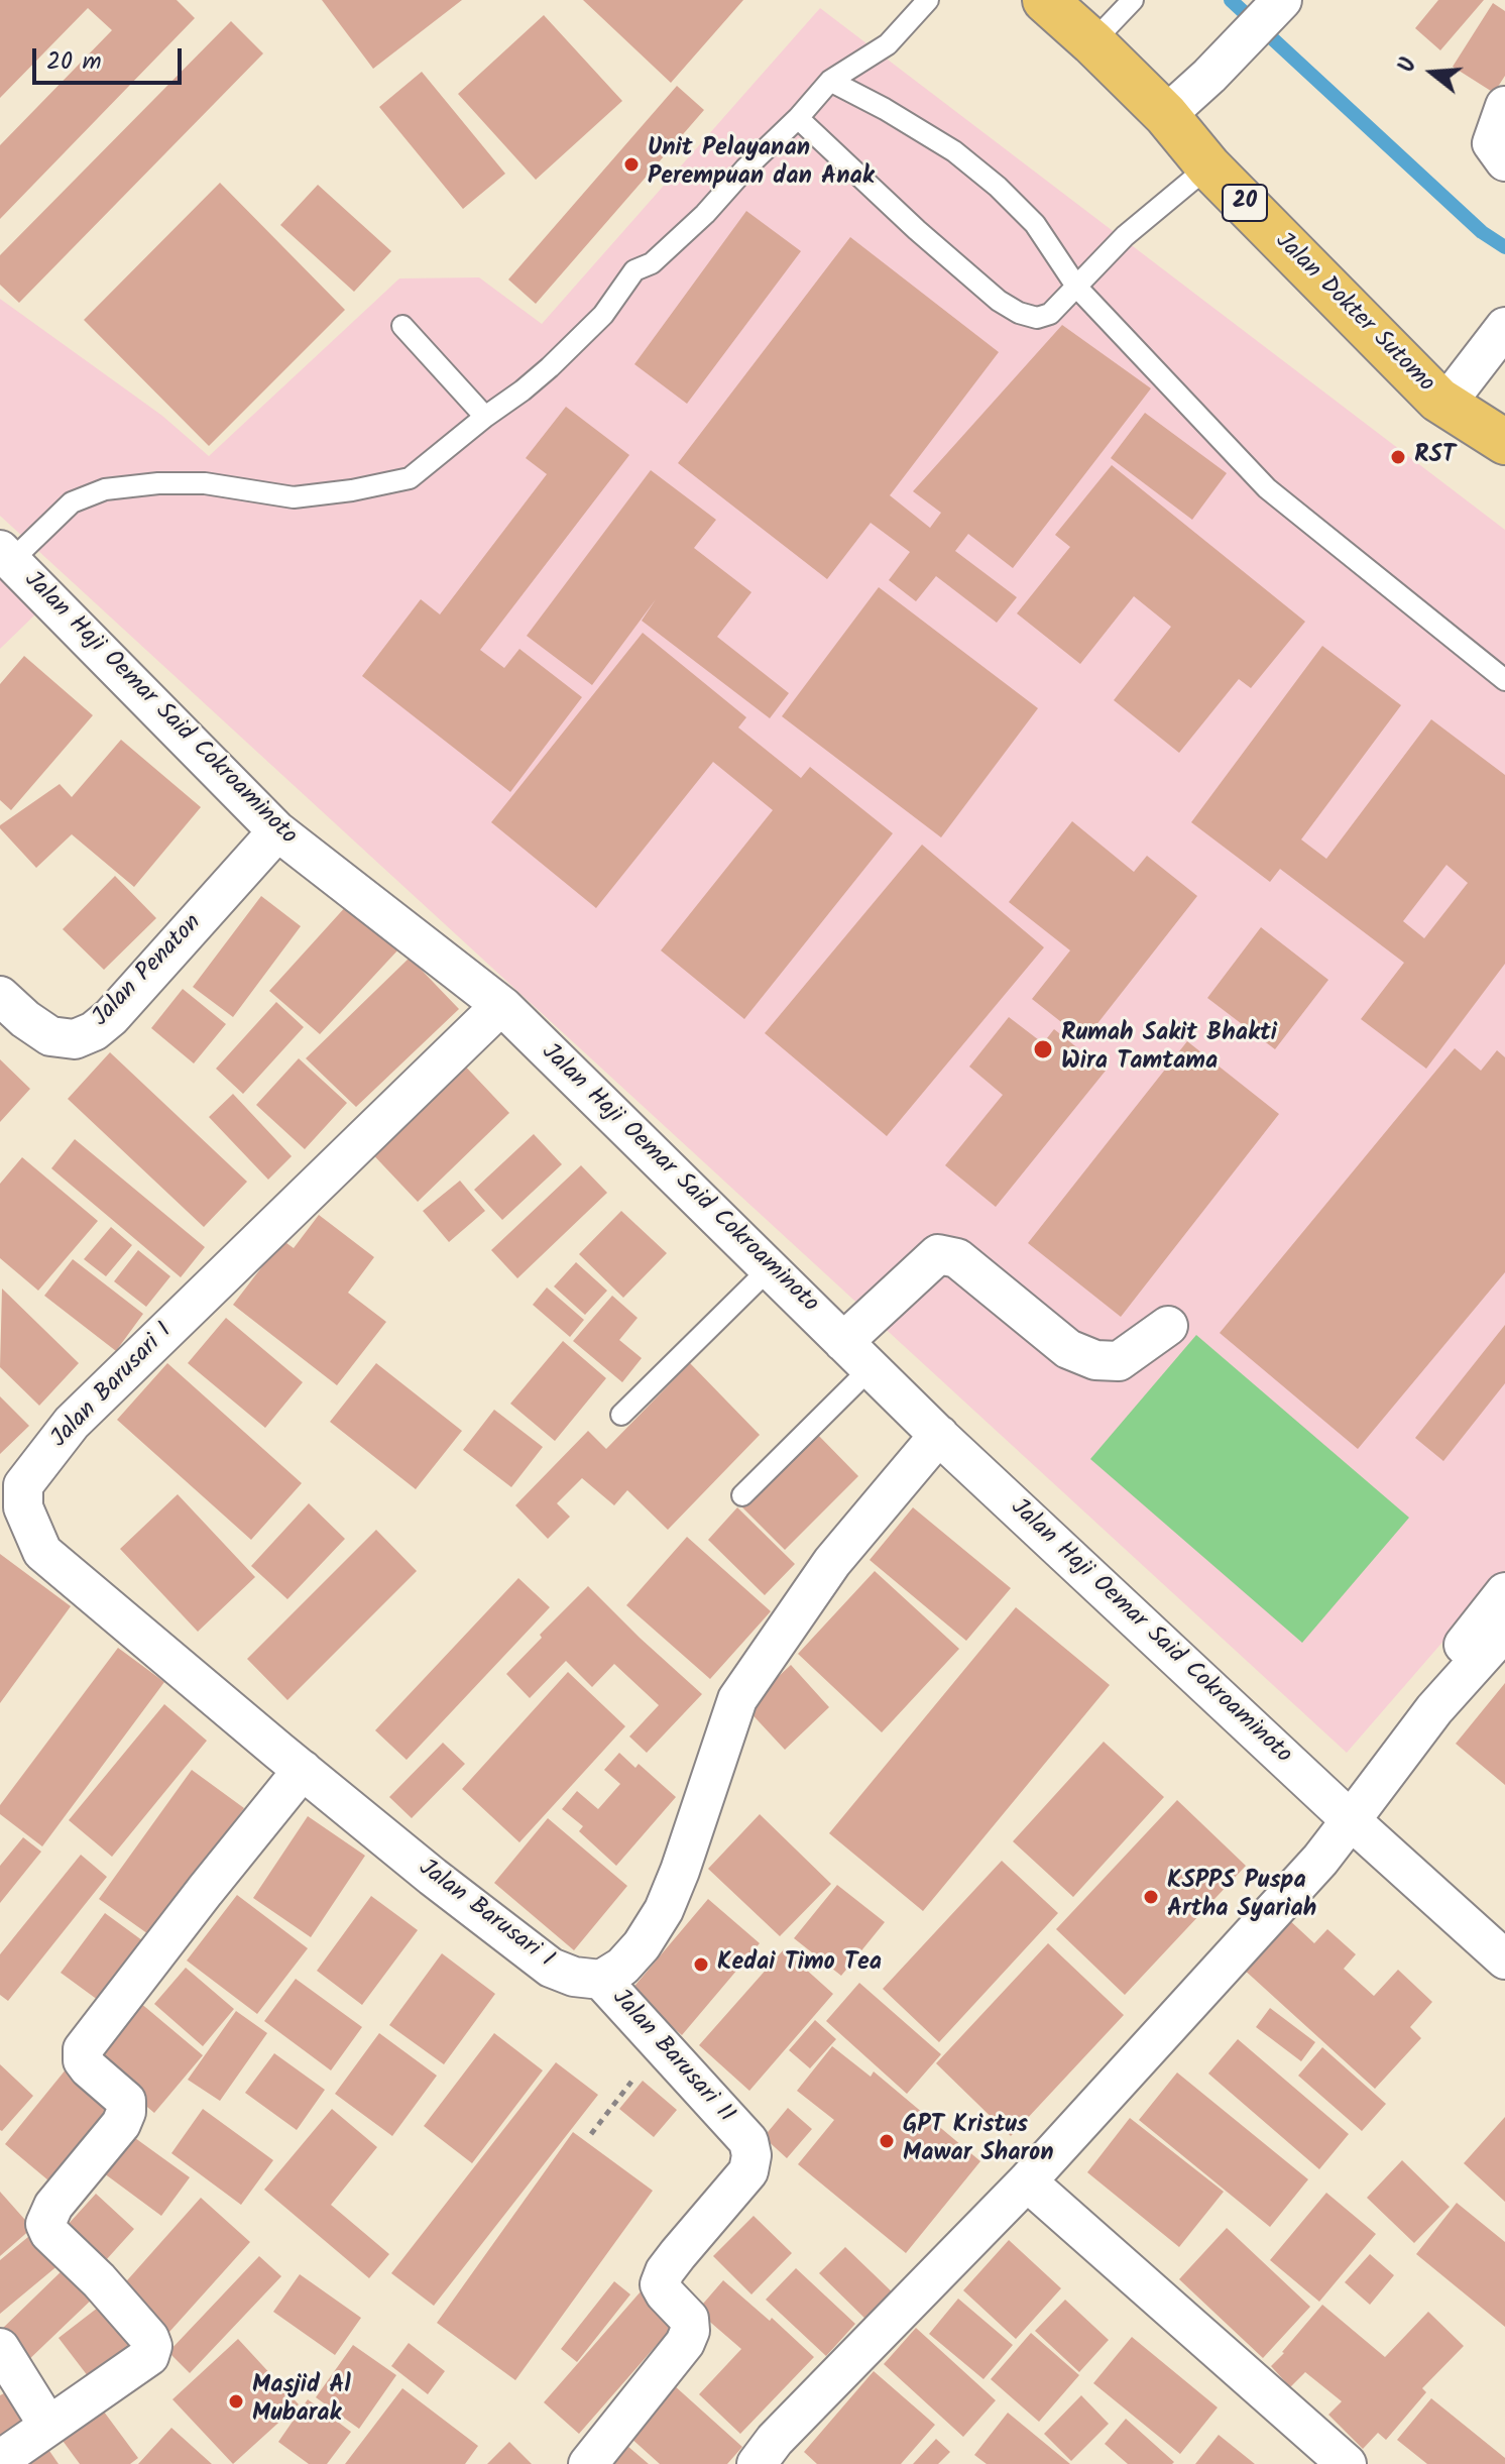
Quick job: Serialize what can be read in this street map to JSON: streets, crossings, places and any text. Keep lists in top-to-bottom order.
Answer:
{
  "streets": {
    "highway": ["20", "Jalan Dokter Sutomo"],
    "street": [
      "Jalan Haji Oemar Said Cokroaminoto",
      "Jalan Penaton",
      "Jalan Barusari I",
      "Jalan Barusari II"
    ]
  },
  "crossings": [
    ["Jalan Haji Oemar Said Cokroaminoto", "Jalan Penaton"],
    ["Jalan Haji Oemar Said Cokroaminoto", "Jalan Barusari I"],
    ["Jalan Haji Oemar Said Cokroaminoto", "Jalan Barusari II"],
    ["Jalan Barusari I", "Jalan Barusari II"]
  ],
  "places": [
    "Unit Pelayanan Perempuan dan Anak",
    "RST",
    "Rumah Sakit Bhakti Wira Tamtama",
    "KSPPS Puspa Artha Syariah",
    "Kedai Timo Tea",
    "GPT Kristus Mawar Sharon",
    "Masjid Al Mubarak"
  ],
  "scale_bar": "20 m",
  "north": "left"
}
